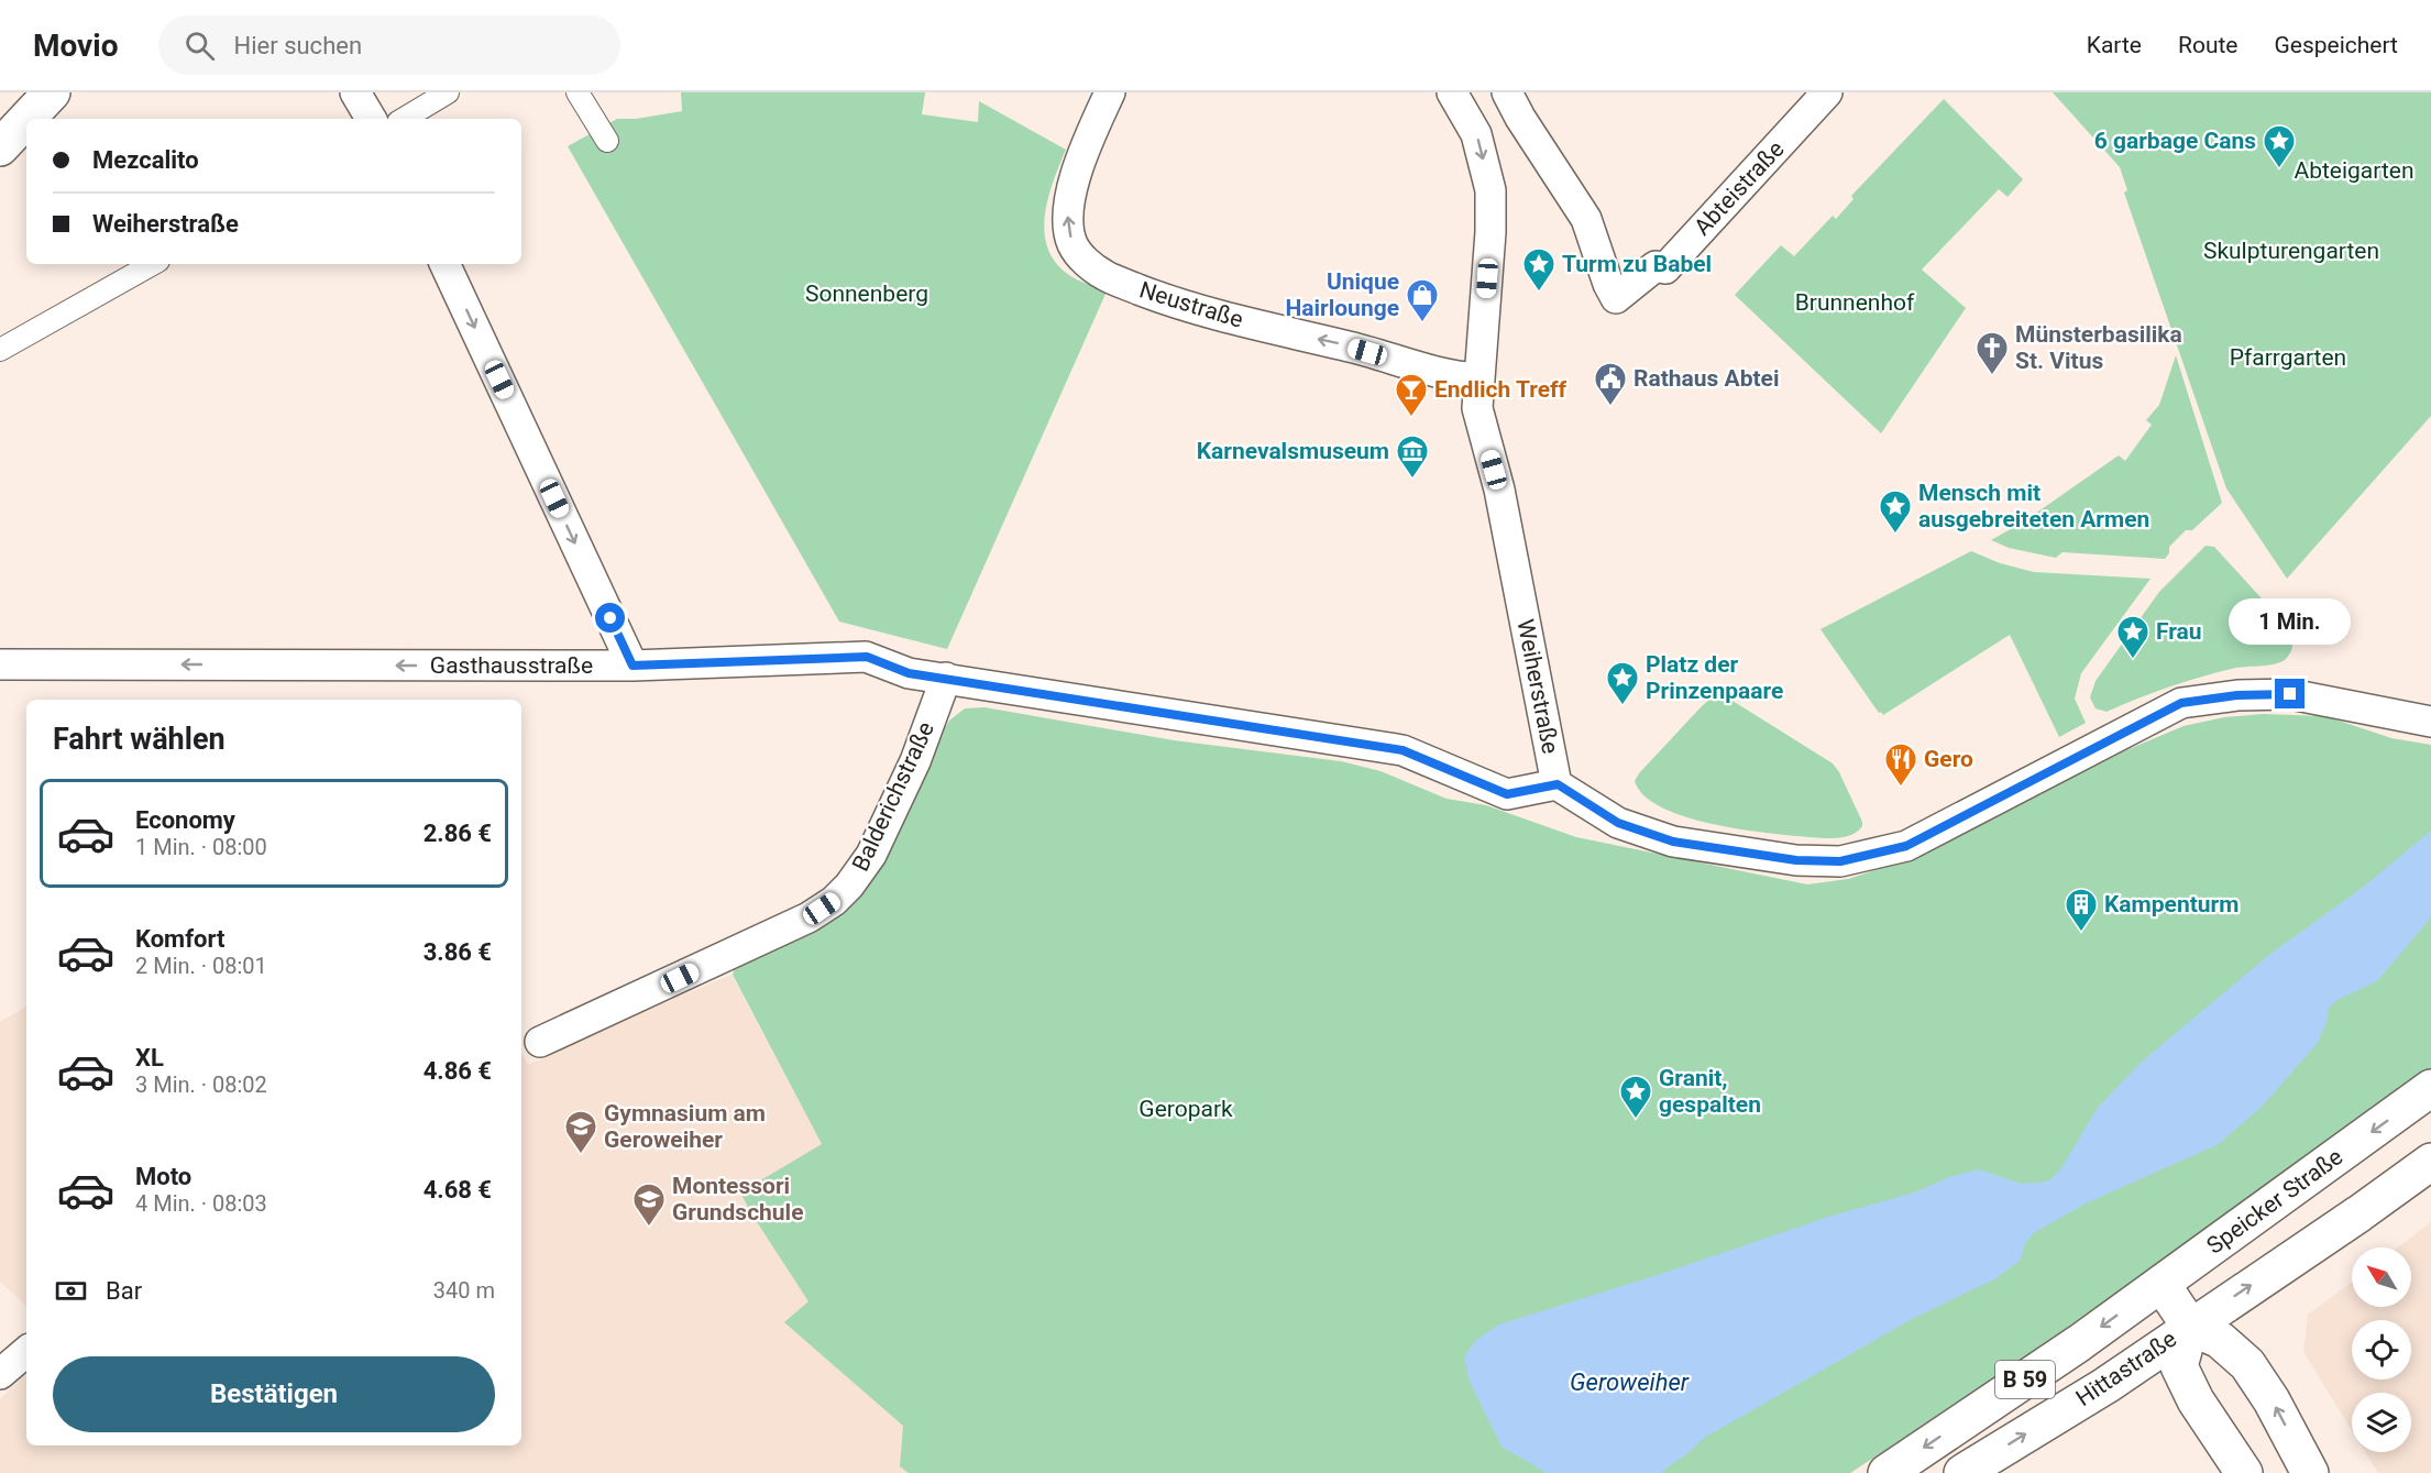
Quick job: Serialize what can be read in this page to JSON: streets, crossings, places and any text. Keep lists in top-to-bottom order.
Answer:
{
  "streets": {
    "main road": ["Speicker Straße", "Hittastraße", "B 59"],
    "street": [
      "Abteistraße",
      "Neustraße",
      "Gasthausstraße",
      "Weiherstraße",
      "Balderichstraße"
    ]
  },
  "crossings": [
    ["Neustraße", "Weiherstraße"],
    ["Gasthausstraße", "Weiherstraße"],
    ["Gasthausstraße", "Balderichstraße"],
    ["Speicker Straße", "Hittastraße"],
    ["Hittastraße", "B 59"]
  ],
  "one_way": ["Gasthausstraße"],
  "water": ["Geroweiher"],
  "parks": [
    "Abteigarten",
    "Skulpturengarten",
    "Sonnenberg",
    "Brunnenhof",
    "Pfarrgarten",
    "Geropark"
  ],
  "places": {
    "place": [
      "6 garbage Cans",
      "Turm zu Babel",
      "Mensch mit ausgebreiteten Armen",
      "Frau",
      "Platz der Prinzenpaare",
      "Granit, gespalten"
    ],
    "shop": ["Unique Hairlounge"],
    "church": ["Münsterbasilika St. Vitus"],
    "public building": ["Rathaus Abtei"],
    "bar": ["Endlich Treff"],
    "museum": ["Karnevalsmuseum"],
    "restaurant": ["Gero"],
    "building": ["Kampenturm"],
    "school or university": ["Gymnasium am Geroweiher", "Montessori Grundschule"]
  },
  "north": "top left",
  "page": {
    "header": "Movio",
    "search": "Hier suchen",
    "nav": ["Karte", "Route", "Gespeichert"],
    "banner": ["Mezcalito", "Weiherstraße"],
    "bubble": "1 Min.",
    "heading": "Fahrt wählen",
    "list": [
      {
        "name": "Economy",
        "note": "1 Min. · 08:00",
        "value": "2.86 €"
      },
      {
        "name": "Komfort",
        "note": "2 Min. · 08:01",
        "value": "3.86 €"
      },
      {
        "name": "XL",
        "note": "3 Min. · 08:02",
        "value": "4.86 €"
      },
      {
        "name": "Moto",
        "note": "4 Min. · 08:03",
        "value": "4.68 €"
      }
    ],
    "pay": ["Bar", "340 m"],
    "buttons": "Bestätigen"
  }
}
